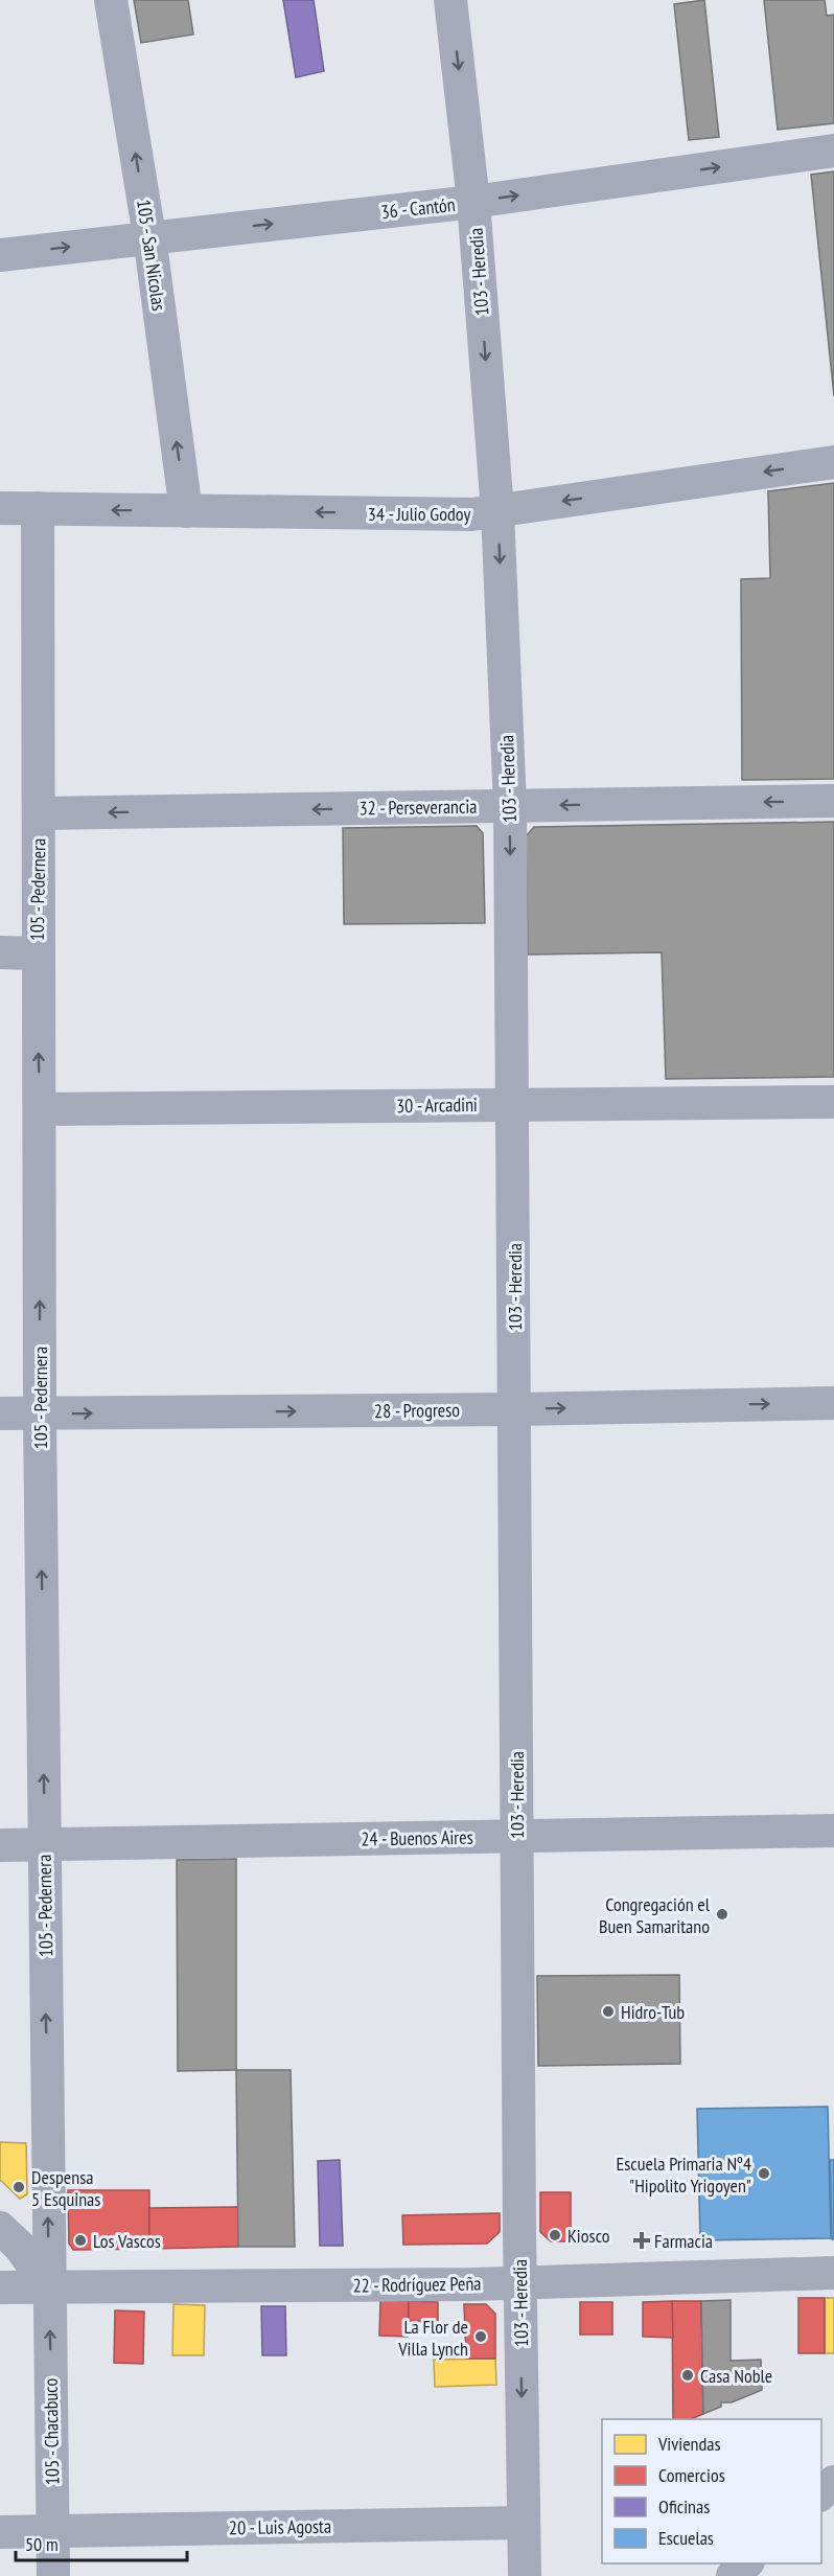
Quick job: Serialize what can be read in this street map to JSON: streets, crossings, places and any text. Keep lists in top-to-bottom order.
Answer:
{
  "streets": {
    "street": [
      "36 - Cantón",
      "105 - San Nicolas",
      "103 - Heredia",
      "34 - Julio Godoy",
      "32 - Perseverancia",
      "105 - Pedernera",
      "30 - Arcadini",
      "28 - Progreso",
      "24 - Buenos Aires",
      "22 - Rodríguez Peña",
      "105 - Chacabuco",
      "20 - Luis Agosta"
    ]
  },
  "crossings": [
    ["36 - Cantón", "105 - San Nicolas"],
    ["36 - Cantón", "103 - Heredia"],
    ["105 - San Nicolas", "34 - Julio Godoy"],
    ["103 - Heredia", "34 - Julio Godoy"],
    ["103 - Heredia", "32 - Perseverancia"],
    ["103 - Heredia", "30 - Arcadini"],
    ["103 - Heredia", "28 - Progreso"],
    ["103 - Heredia", "24 - Buenos Aires"],
    ["103 - Heredia", "22 - Rodríguez Peña"],
    ["103 - Heredia", "20 - Luis Agosta"],
    ["34 - Julio Godoy", "105 - Pedernera"],
    ["32 - Perseverancia", "105 - Pedernera"],
    ["105 - Pedernera", "30 - Arcadini"],
    ["105 - Pedernera", "28 - Progreso"],
    ["105 - Pedernera", "24 - Buenos Aires"],
    ["105 - Pedernera", "22 - Rodríguez Peña"],
    ["105 - Pedernera", "105 - Chacabuco"],
    ["22 - Rodríguez Peña", "105 - Chacabuco"],
    ["105 - Chacabuco", "20 - Luis Agosta"]
  ],
  "one_way": [
    "36 - Cantón",
    "105 - San Nicolas",
    "103 - Heredia",
    "34 - Julio Godoy",
    "32 - Perseverancia",
    "105 - Pedernera",
    "28 - Progreso",
    "105 - Chacabuco"
  ],
  "places": {
    "other": [
      "Congregación el Buen Samaritano",
      "Hidro-Tub",
      "Escuela Primaria Nº4 \"Hipolito Yrigoyen\"",
      "Despensa 5 Esquinas",
      "Kiosco",
      "Los Vascos",
      "La Flor de Villa Lynch",
      "Casa Noble"
    ],
    "health": ["Farmacia"]
  },
  "legend": [
    "Viviendas",
    "Comercios",
    "Oficinas",
    "Escuelas"
  ],
  "scale_bar": "50 m"
}
